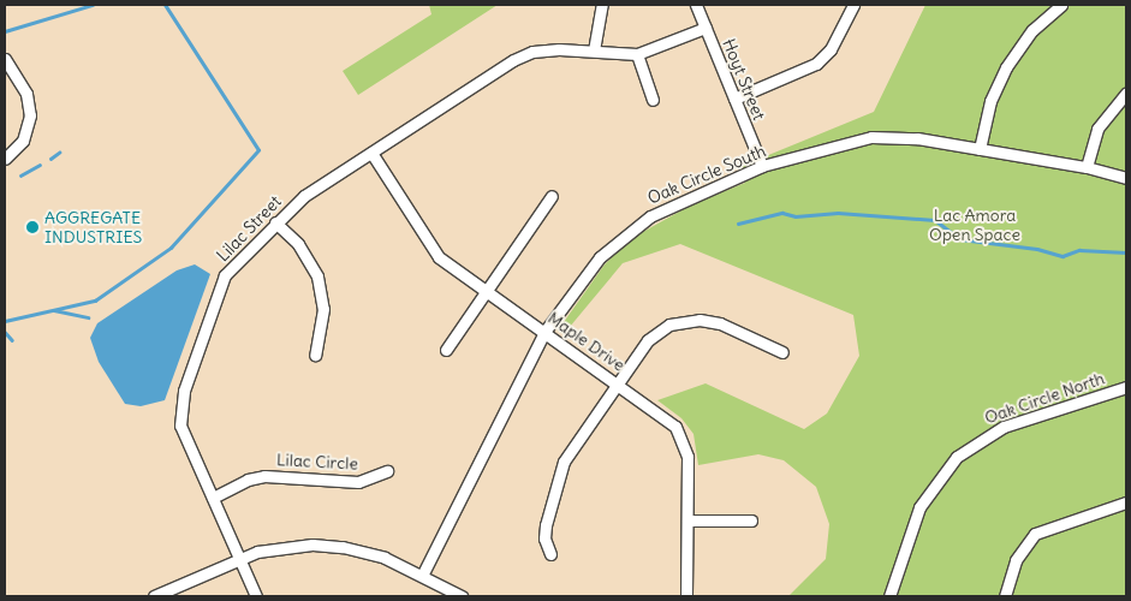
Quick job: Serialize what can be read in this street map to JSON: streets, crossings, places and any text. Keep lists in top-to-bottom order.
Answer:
{
  "streets": {
    "street": [
      "Hoyt Street",
      "Oak Circle South",
      "Lilac Street",
      "Maple Drive",
      "Oak Circle North",
      "Lilac Circle"
    ]
  },
  "crossings": [
    ["Hoyt Street", "Oak Circle South"],
    ["Hoyt Street", "Lilac Street"],
    ["Oak Circle South", "Maple Drive"],
    ["Lilac Street", "Maple Drive"],
    ["Lilac Street", "Lilac Circle"]
  ],
  "parks": ["Lac Amora Open Space"],
  "places": ["AGGREGATE INDUSTRIES"]
}
